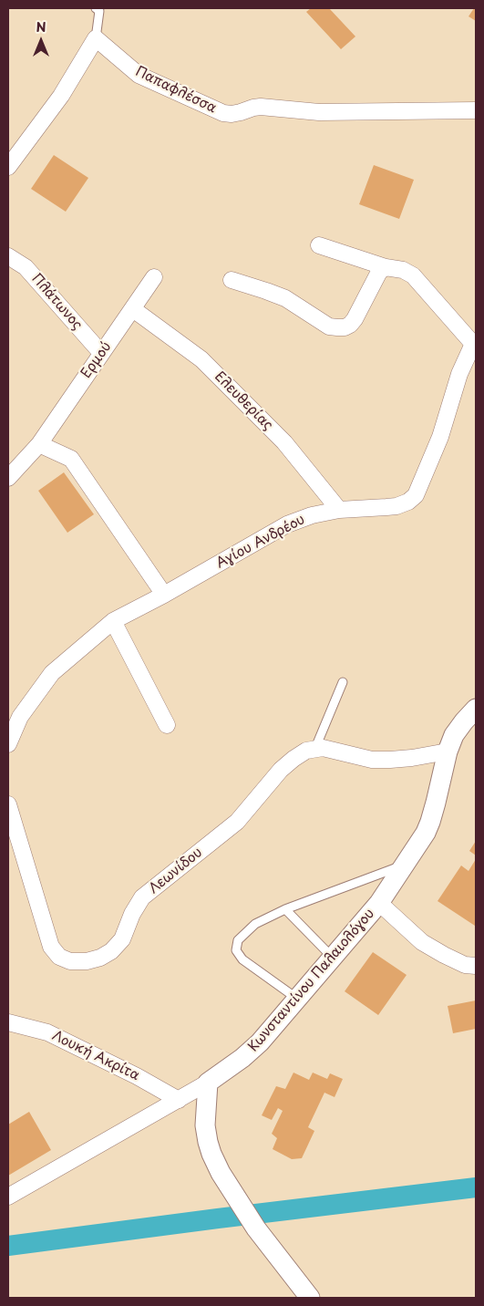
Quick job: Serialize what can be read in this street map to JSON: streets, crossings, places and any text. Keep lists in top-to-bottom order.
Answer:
{
  "streets": {
    "street": [
      "Παπαφλέσσα",
      "Πλάτωνος",
      "Ερμού",
      "Ελευθερίας",
      "Αγίου Ανδρέου",
      "Λεωνίδου",
      "Κωνσταντίνου Παλαιολόγου",
      "Λουκή Ακρίτα"
    ]
  },
  "crossings": [
    ["Πλάτωνος", "Ερμού"],
    ["Ερμού", "Ελευθερίας"],
    ["Ελευθερίας", "Αγίου Ανδρέου"],
    ["Κωνσταντίνου Παλαιολόγου", "Λουκή Ακρίτα"]
  ],
  "north": "top"
}
